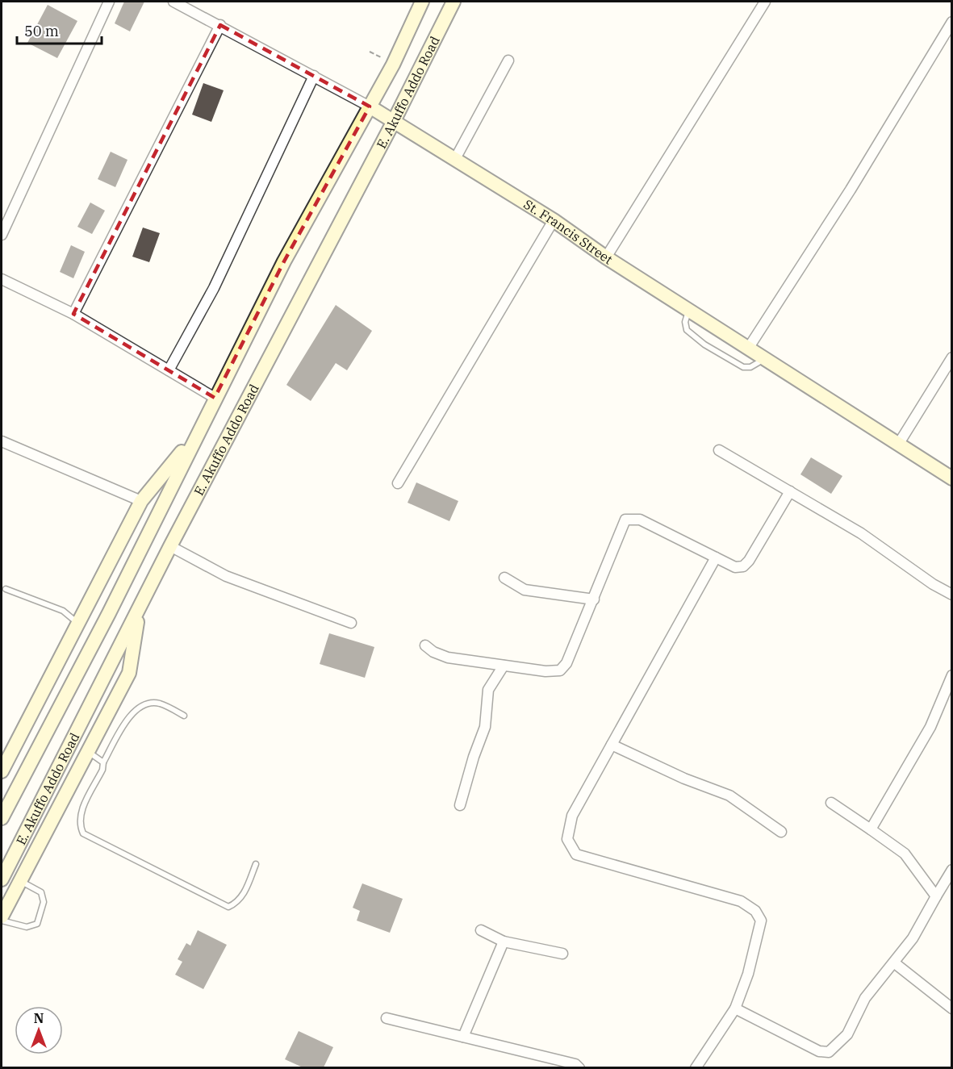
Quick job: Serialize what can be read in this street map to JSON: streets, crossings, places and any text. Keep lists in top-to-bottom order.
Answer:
{
  "streets": {
    "main road": ["E. Akuffo Addo Road", "St. Francis Street"]
  },
  "crossings": [
    ["E. Akuffo Addo Road", "St. Francis Street"]
  ],
  "scale_bar": "50 m",
  "north": "top"
}
